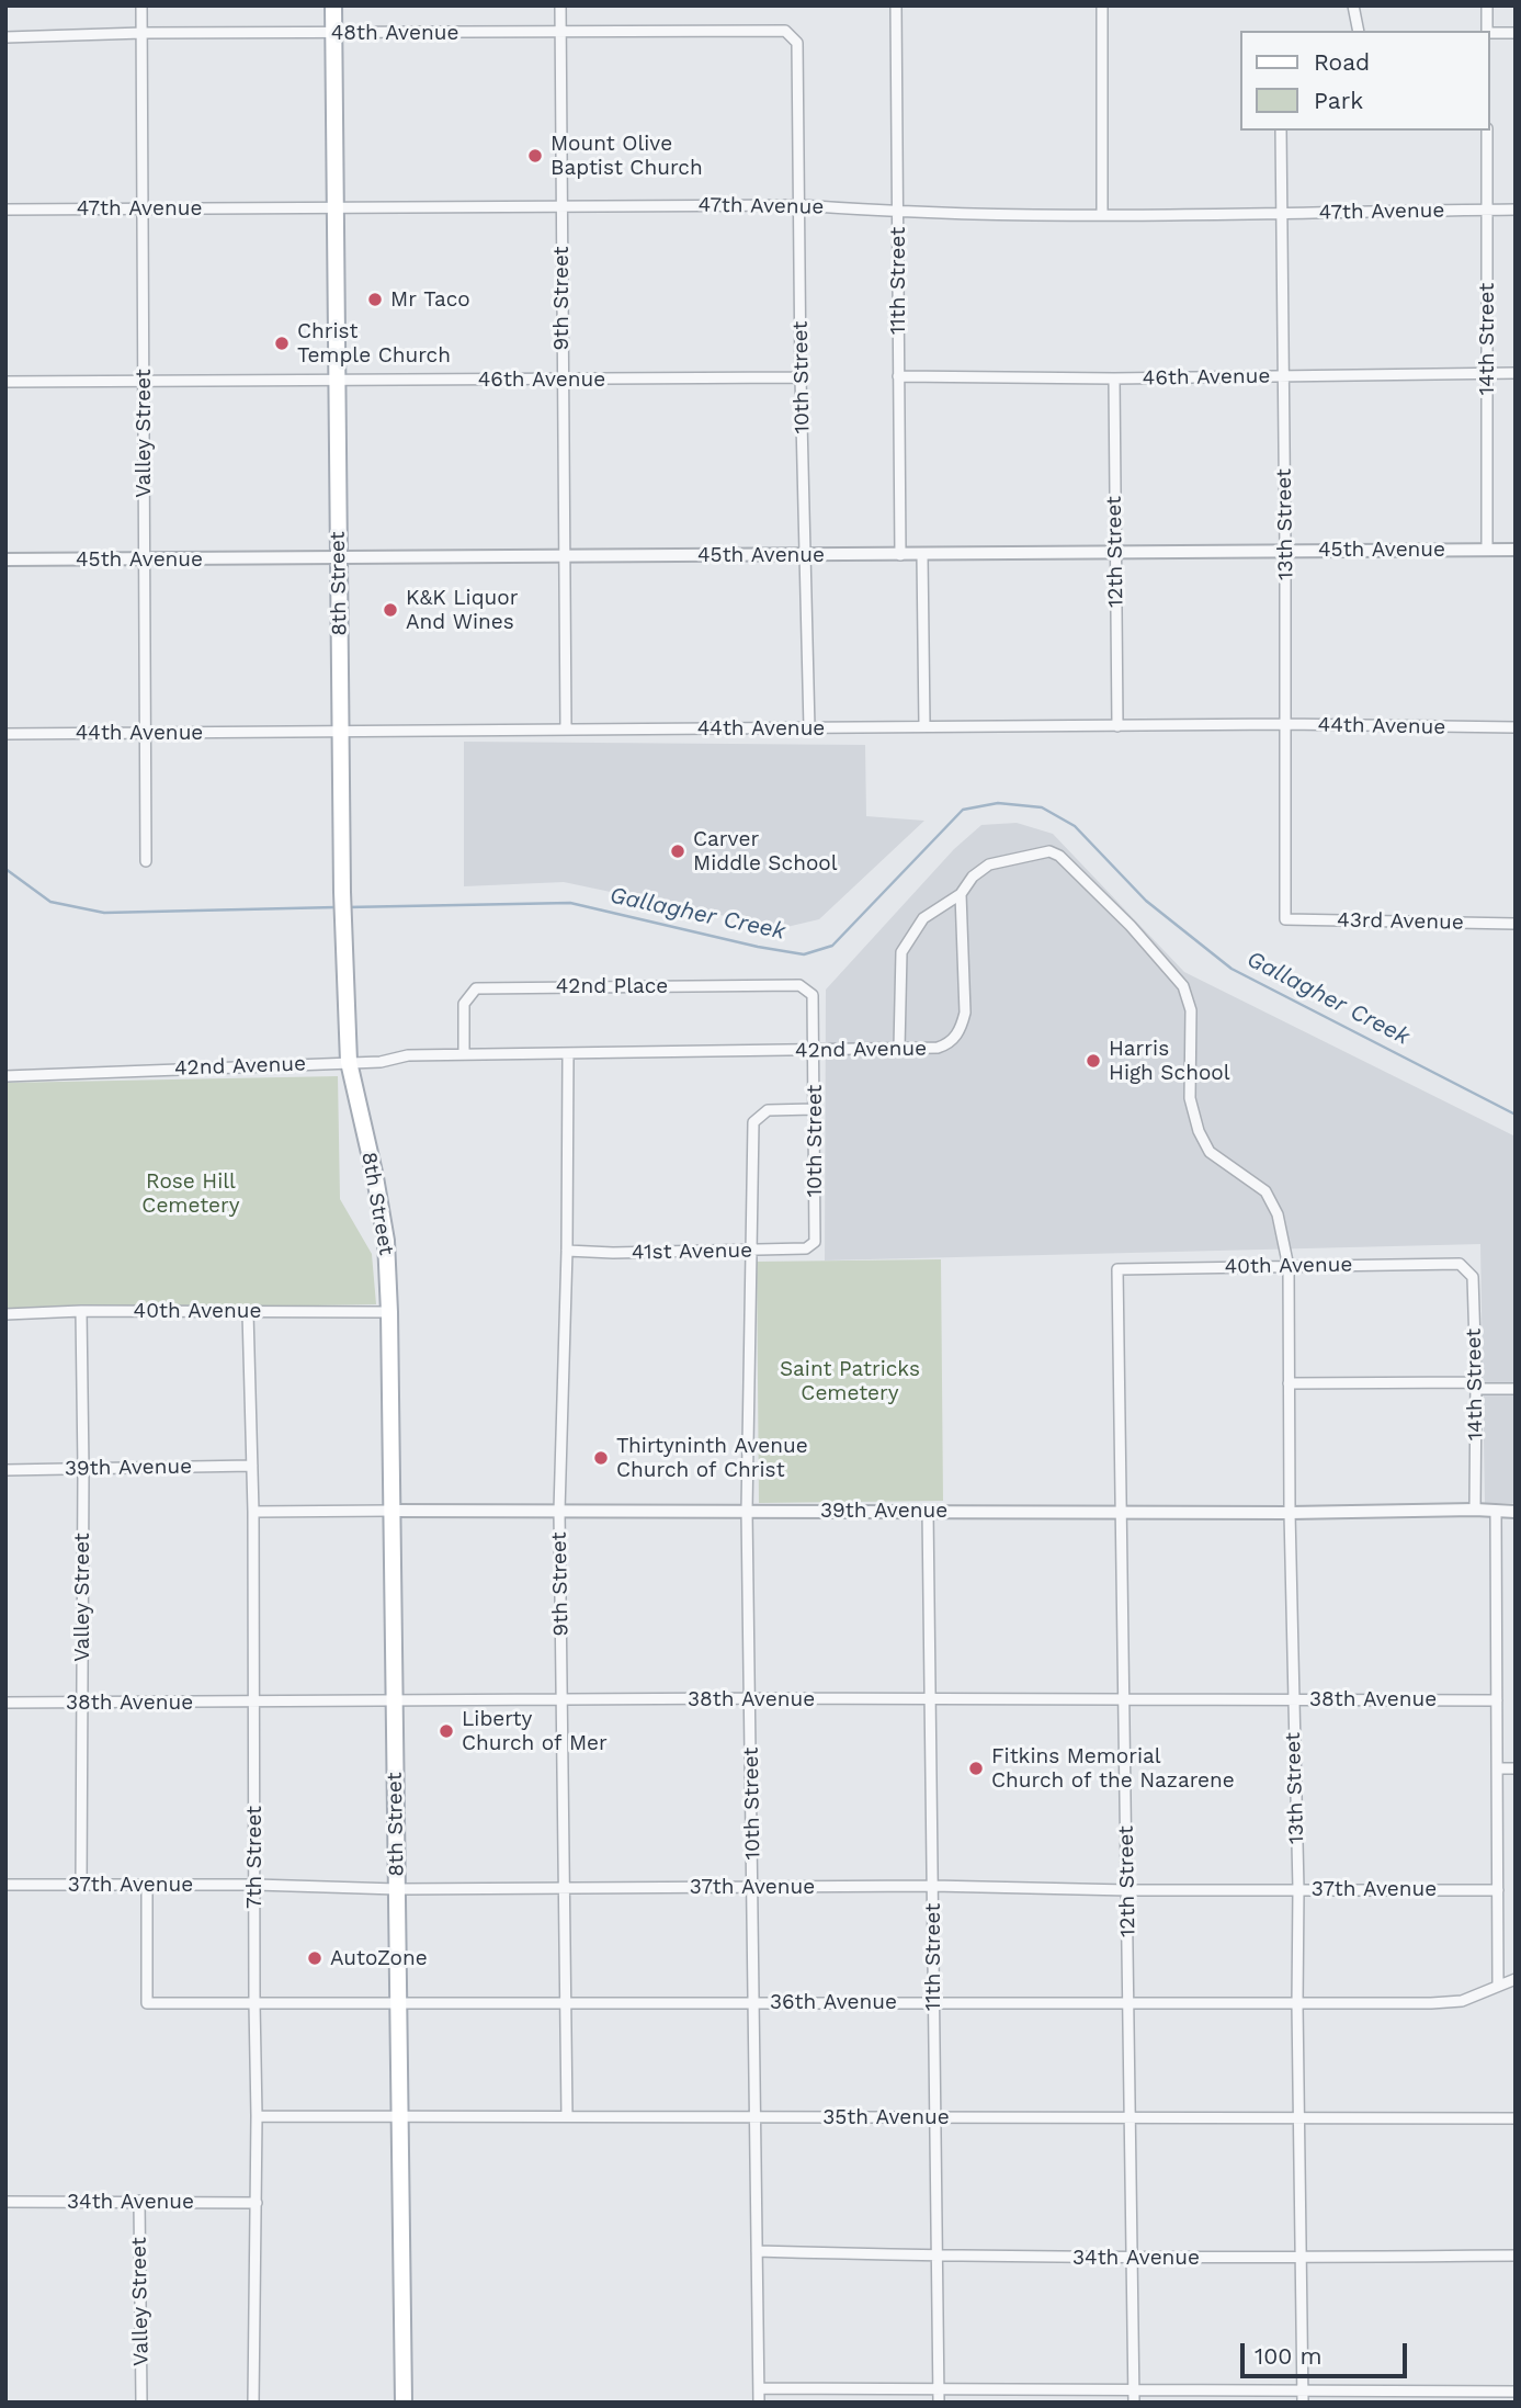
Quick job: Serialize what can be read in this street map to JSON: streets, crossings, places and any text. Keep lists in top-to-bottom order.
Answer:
{
  "streets": {
    "main road": ["8th Street"],
    "street": [
      "48th Avenue",
      "47th Avenue",
      "11th Street",
      "9th Street",
      "14th Street",
      "10th Street",
      "46th Avenue",
      "Valley Street",
      "13th Street",
      "45th Avenue",
      "12th Street",
      "44th Avenue",
      "43rd Avenue",
      "42nd Place",
      "42nd Avenue",
      "41st Avenue",
      "40th Avenue",
      "39th Avenue",
      "38th Avenue",
      "7th Street",
      "37th Avenue",
      "36th Avenue",
      "35th Avenue",
      "34th Avenue"
    ]
  },
  "crossings": [
    ["48th Avenue", "9th Street"],
    ["48th Avenue", "10th Street"],
    ["48th Avenue", "Valley Street"],
    ["48th Avenue", "8th Street"],
    ["47th Avenue", "11th Street"],
    ["47th Avenue", "9th Street"],
    ["47th Avenue", "14th Street"],
    ["47th Avenue", "10th Street"],
    ["47th Avenue", "Valley Street"],
    ["47th Avenue", "13th Street"],
    ["47th Avenue", "8th Street"],
    ["11th Street", "46th Avenue"],
    ["11th Street", "45th Avenue"],
    ["11th Street", "39th Avenue"],
    ["11th Street", "38th Avenue"],
    ["11th Street", "37th Avenue"],
    ["11th Street", "36th Avenue"],
    ["11th Street", "35th Avenue"],
    ["11th Street", "34th Avenue"],
    ["9th Street", "46th Avenue"],
    ["9th Street", "45th Avenue"],
    ["9th Street", "44th Avenue"],
    ["9th Street", "42nd Avenue"],
    ["9th Street", "41st Avenue"],
    ["9th Street", "39th Avenue"],
    ["9th Street", "38th Avenue"],
    ["9th Street", "37th Avenue"],
    ["9th Street", "36th Avenue"],
    ["9th Street", "35th Avenue"],
    ["14th Street", "46th Avenue"],
    ["14th Street", "45th Avenue"],
    ["14th Street", "40th Avenue"],
    ["14th Street", "39th Avenue"],
    ["10th Street", "46th Avenue"],
    ["10th Street", "45th Avenue"],
    ["10th Street", "44th Avenue"],
    ["10th Street", "42nd Place"],
    ["10th Street", "42nd Avenue"],
    ["10th Street", "41st Avenue"],
    ["10th Street", "39th Avenue"],
    ["10th Street", "38th Avenue"],
    ["10th Street", "37th Avenue"],
    ["10th Street", "36th Avenue"],
    ["10th Street", "35th Avenue"],
    ["10th Street", "34th Avenue"],
    ["46th Avenue", "Valley Street"],
    ["46th Avenue", "13th Street"],
    ["46th Avenue", "12th Street"],
    ["46th Avenue", "8th Street"],
    ["Valley Street", "45th Avenue"],
    ["Valley Street", "44th Avenue"],
    ["Valley Street", "40th Avenue"],
    ["Valley Street", "39th Avenue"],
    ["Valley Street", "38th Avenue"],
    ["Valley Street", "37th Avenue"],
    ["Valley Street", "34th Avenue"],
    ["13th Street", "45th Avenue"],
    ["13th Street", "44th Avenue"],
    ["13th Street", "43rd Avenue"],
    ["13th Street", "40th Avenue"],
    ["13th Street", "39th Avenue"],
    ["13th Street", "38th Avenue"],
    ["13th Street", "37th Avenue"],
    ["13th Street", "36th Avenue"],
    ["13th Street", "35th Avenue"],
    ["13th Street", "34th Avenue"],
    ["45th Avenue", "12th Street"],
    ["45th Avenue", "8th Street"],
    ["12th Street", "44th Avenue"],
    ["12th Street", "40th Avenue"],
    ["12th Street", "39th Avenue"],
    ["12th Street", "38th Avenue"],
    ["12th Street", "37th Avenue"],
    ["12th Street", "36th Avenue"],
    ["12th Street", "35th Avenue"],
    ["12th Street", "34th Avenue"],
    ["8th Street", "44th Avenue"],
    ["8th Street", "42nd Avenue"],
    ["8th Street", "40th Avenue"],
    ["8th Street", "39th Avenue"],
    ["8th Street", "38th Avenue"],
    ["8th Street", "37th Avenue"],
    ["8th Street", "36th Avenue"],
    ["8th Street", "35th Avenue"],
    ["42nd Place", "42nd Avenue"],
    ["40th Avenue", "7th Street"],
    ["39th Avenue", "7th Street"],
    ["38th Avenue", "7th Street"],
    ["7th Street", "37th Avenue"],
    ["7th Street", "36th Avenue"],
    ["7th Street", "35th Avenue"],
    ["7th Street", "34th Avenue"],
    ["37th Avenue", "36th Avenue"]
  ],
  "water": ["Gallagher Creek"],
  "parks": ["Rose Hill Cemetery", "Saint Patricks Cemetery"],
  "places": [
    "Mount Olive Baptist Church",
    "Mr Taco",
    "Christ Temple Church",
    "K&K Liquor And Wines",
    "Carver Middle School",
    "Harris High School",
    "Thirtyninth Avenue Church of Christ",
    "Liberty Church of Mer",
    "Fitkins Memorial Church of the Nazarene",
    "AutoZone"
  ],
  "legend": ["Road", "Park"],
  "scale_bar": "100 m"
}
